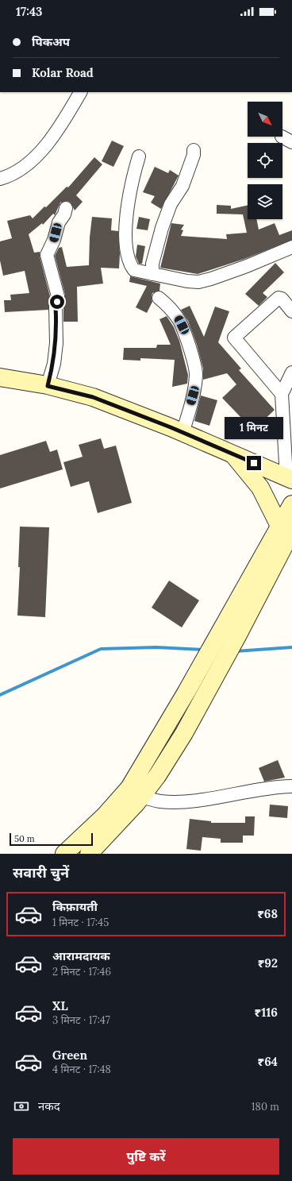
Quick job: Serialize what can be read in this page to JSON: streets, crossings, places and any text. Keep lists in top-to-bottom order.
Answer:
{
  "scale_bar": "50 m",
  "north": "bottom right",
  "page": {
    "status": "17:43",
    "banner": ["पिकअप", "Kolar Road"],
    "bubble": "1 मिनट",
    "scale": "50 m",
    "heading": "सवारी चुनें",
    "list": [
      {
        "name": "किफ़ायती",
        "note": "1 मिनट · 17:45",
        "value": "₹68"
      },
      {
        "name": "आरामदायक",
        "note": "2 मिनट · 17:46",
        "value": "₹92"
      },
      {
        "name": "XL",
        "note": "3 मिनट · 17:47",
        "value": "₹116"
      },
      {
        "name": "Green",
        "note": "4 मिनट · 17:48",
        "value": "₹64"
      }
    ],
    "pay": ["नकद", "180 m"],
    "buttons": "पुष्टि करें"
  }
}
